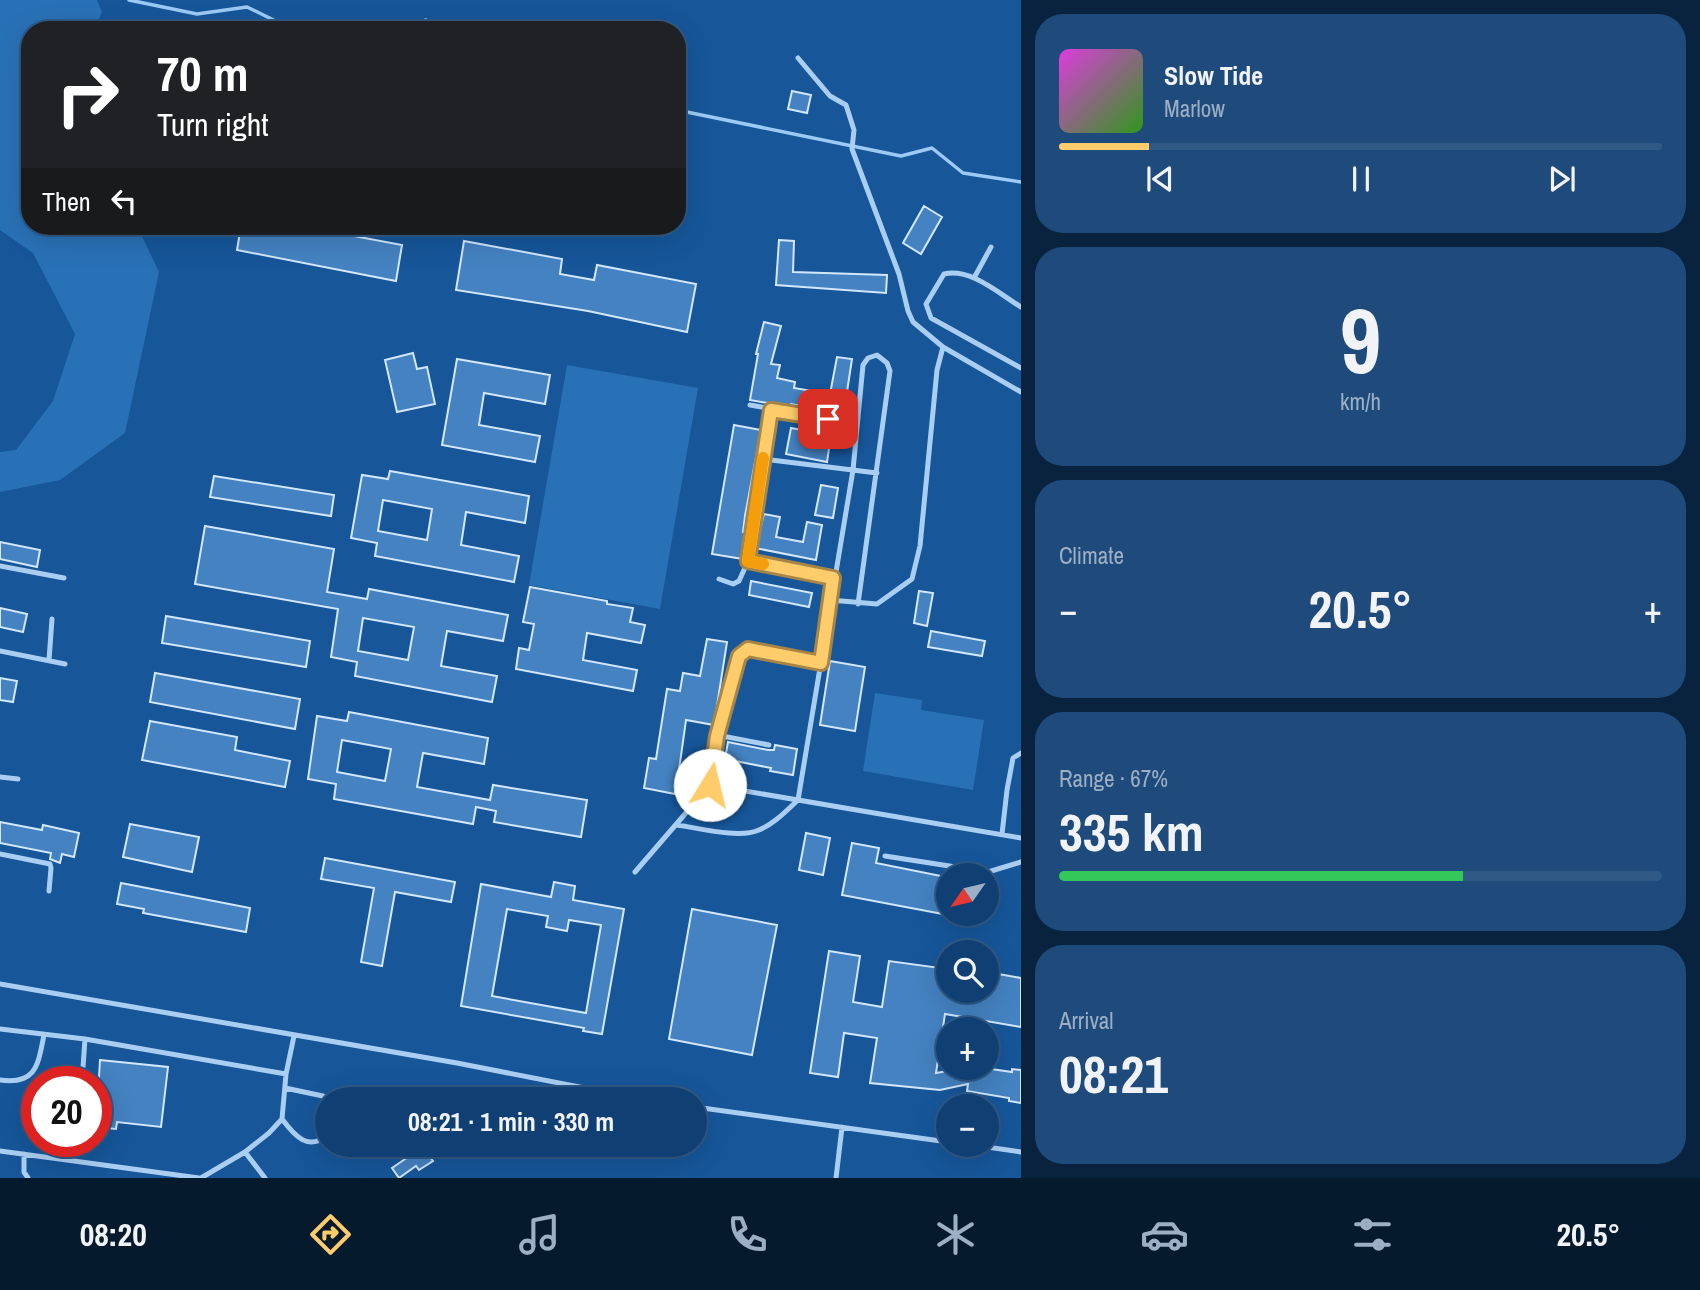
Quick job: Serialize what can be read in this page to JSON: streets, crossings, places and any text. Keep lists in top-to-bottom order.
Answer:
{
  "north": "bottom left",
  "page": {
    "turn": ["70 m", "Turn right"],
    "song": ["Slow Tide", "Marlow"],
    "then": "Then",
    "tile": [
      ["9", "km/h"],
      "Climate",
      ["Range · 67%", "335 km"],
      ["Arrival", "08:21"]
    ],
    "heat": ["−", "20.5°", "+"],
    "map_buttons": ["+", "−"],
    "limit": "20",
    "trip": "08:21 · 1 min · 330 m",
    "tabs": ["08:20", "20.5°"]
  }
}
